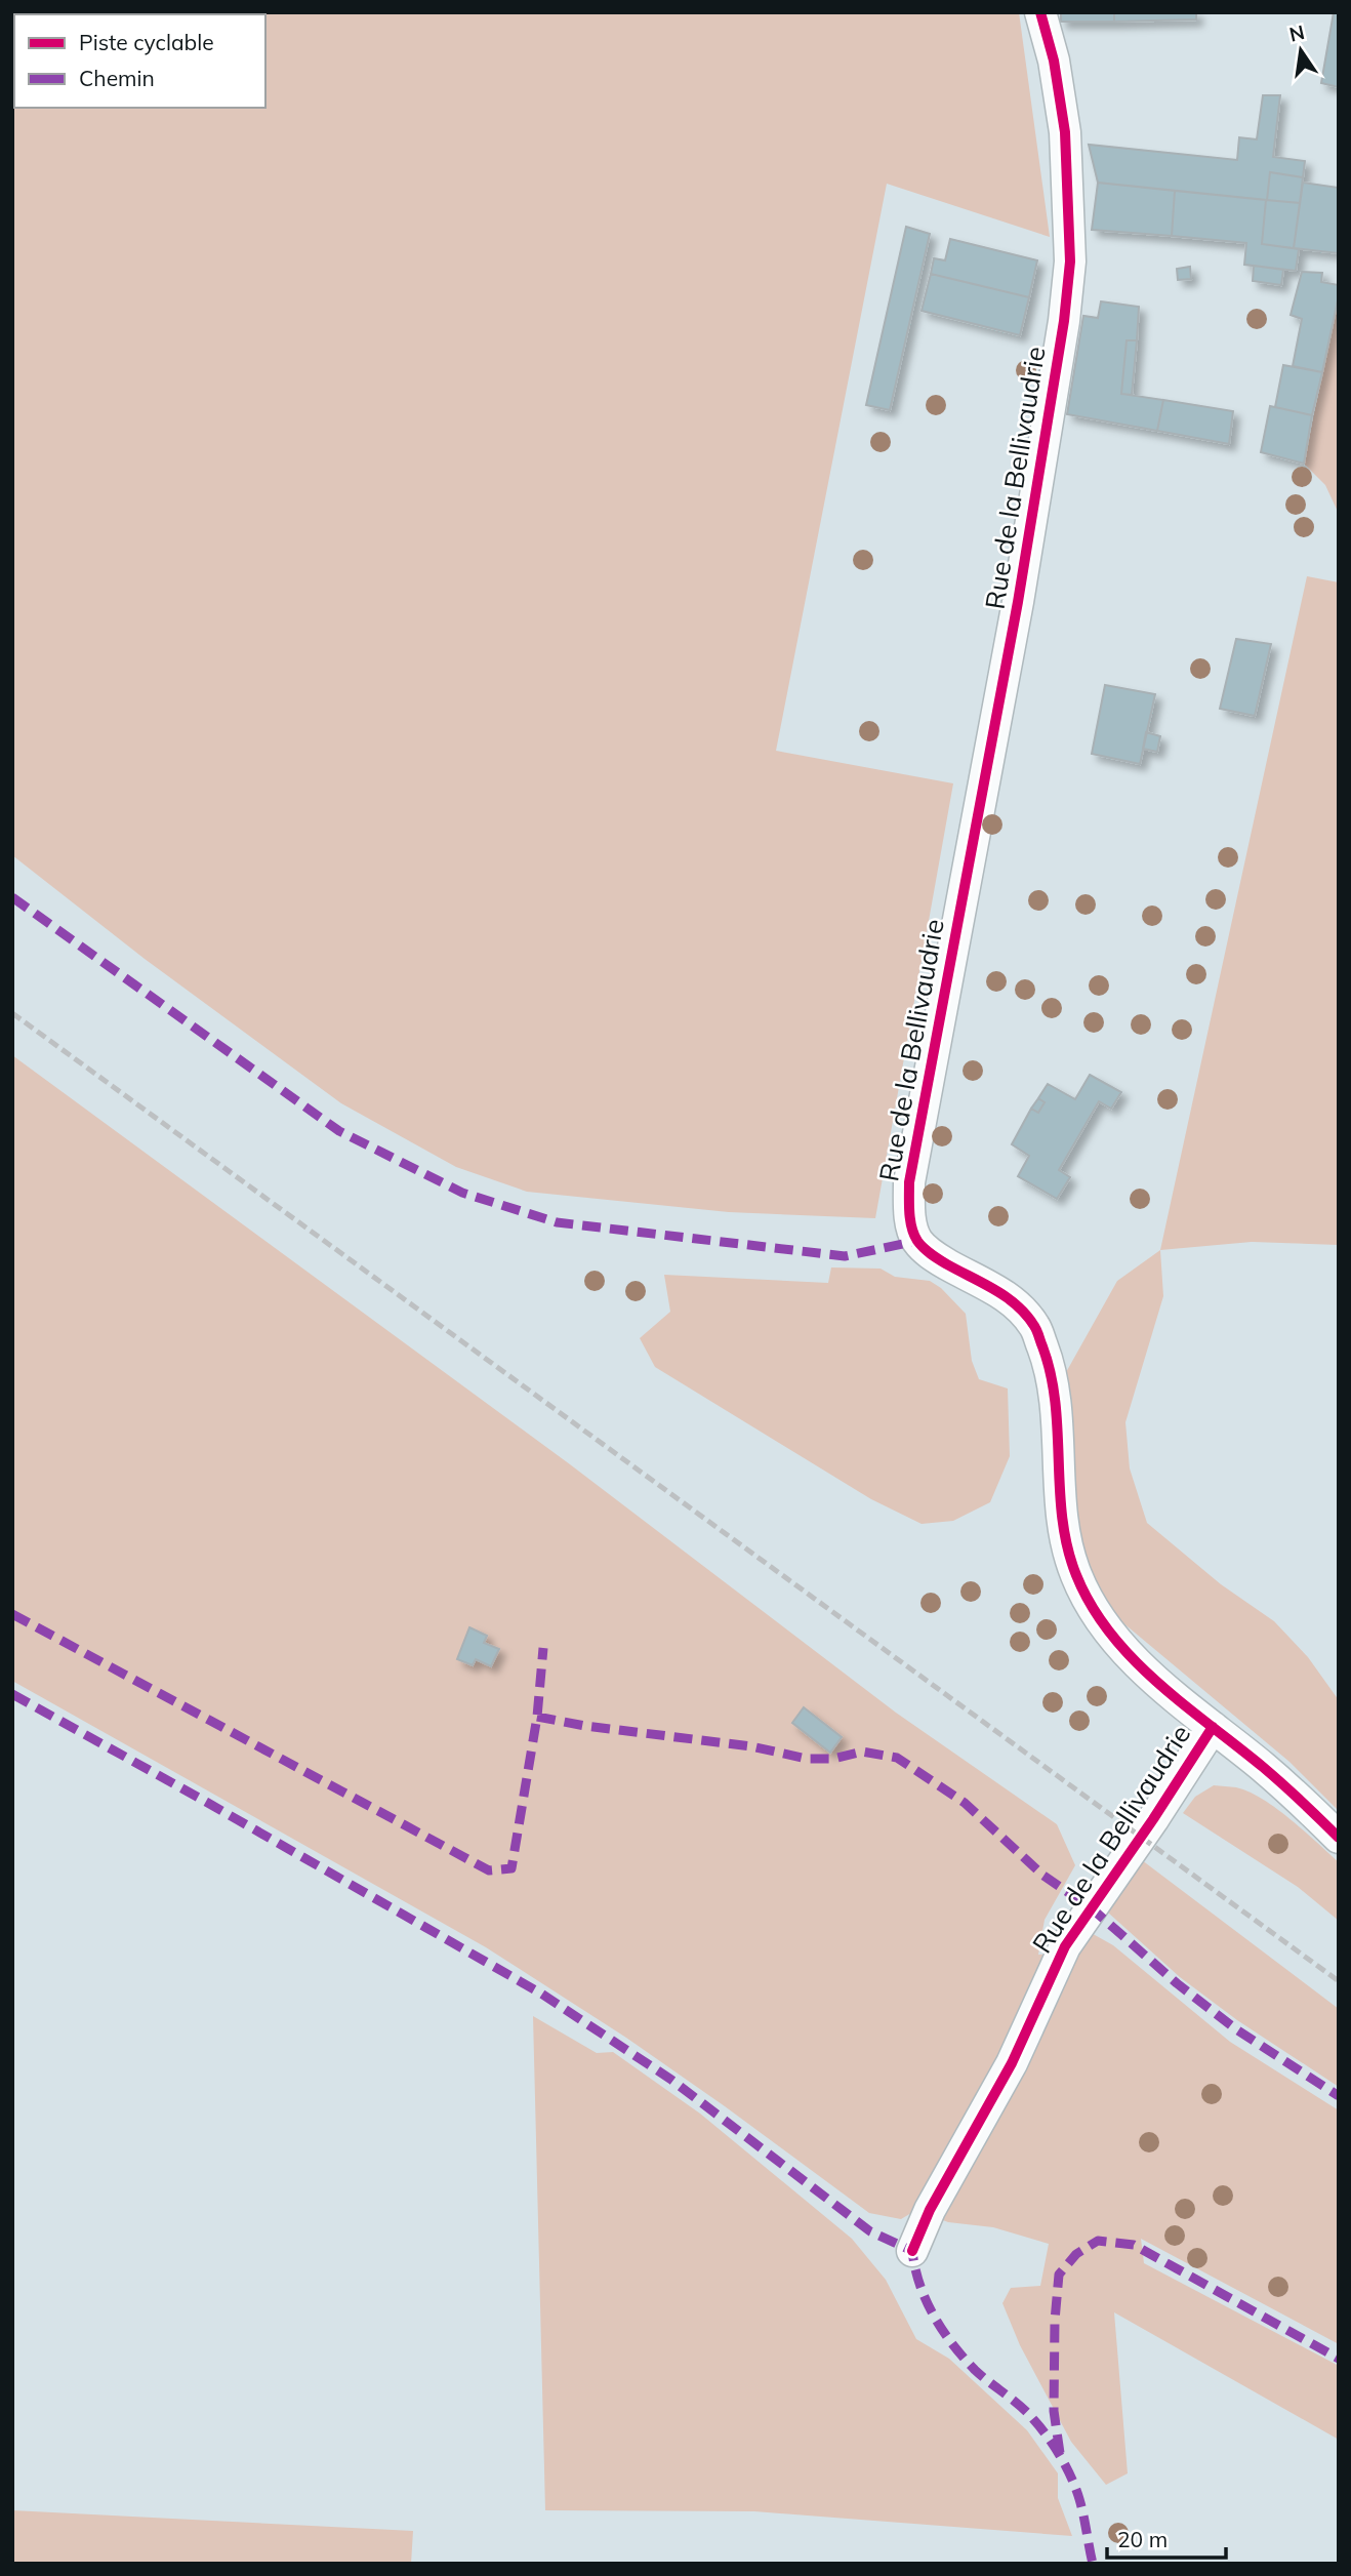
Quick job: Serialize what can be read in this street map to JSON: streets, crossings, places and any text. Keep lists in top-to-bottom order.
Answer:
{
  "streets": {
    "street": ["Rue de la Bellivaudrie"]
  },
  "legend": ["Piste cyclable", "Chemin"],
  "scale_bar": "20 m",
  "north": "top"
}
